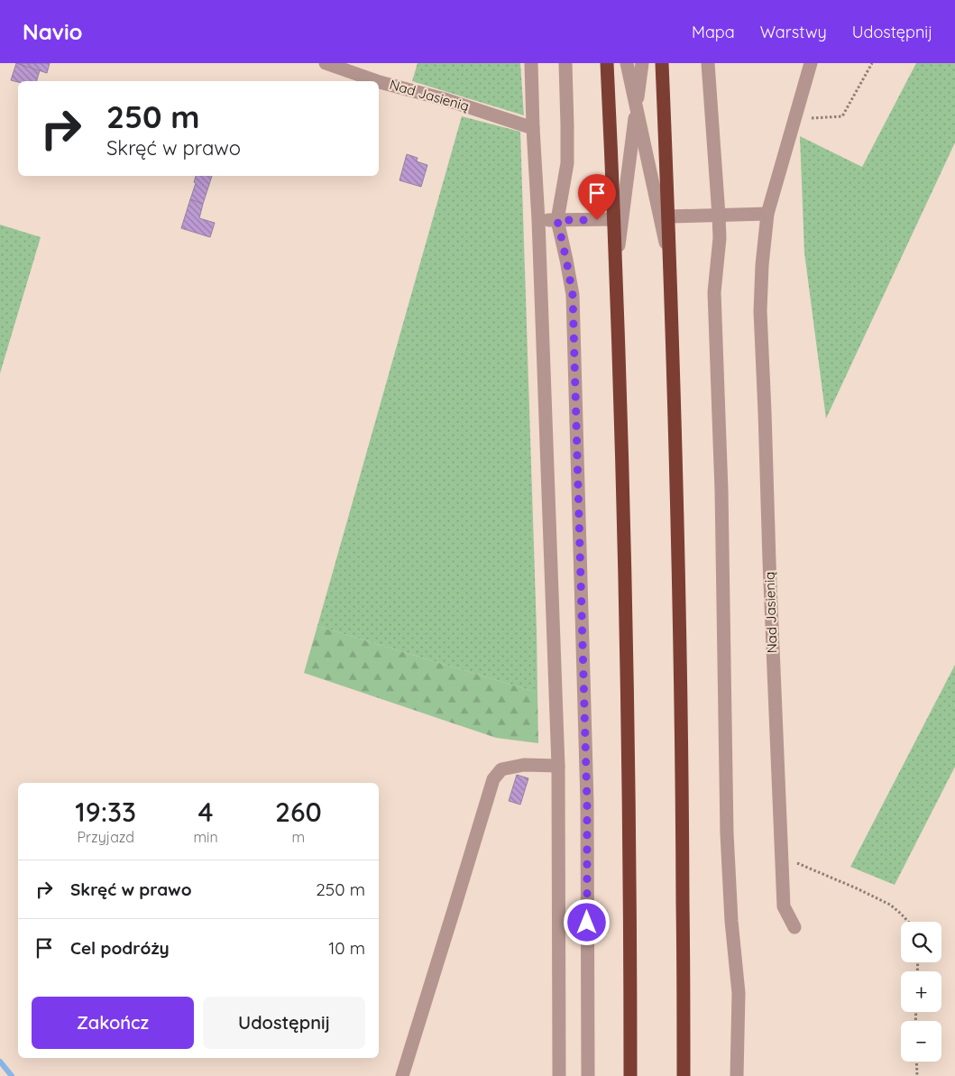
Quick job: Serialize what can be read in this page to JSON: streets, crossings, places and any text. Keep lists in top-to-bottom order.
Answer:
{
  "streets": {
    "street": ["Nad Jasienią"]
  },
  "page": {
    "header": "Navio",
    "nav": ["Mapa", "Warstwy", "Udostępnij"],
    "turn": ["250 m", "Skręć w prawo"],
    "eta": [
      "19:33",
      "Przyjazd",
      "4",
      "min",
      "260",
      "m"
    ],
    "list": [
      {
        "name": "Skręć w prawo",
        "value": "250 m"
      },
      {
        "name": "Cel podróży",
        "value": "10 m"
      }
    ],
    "map_buttons": ["+", "−"],
    "buttons": ["Zakończ", "Udostępnij"]
  }
}
